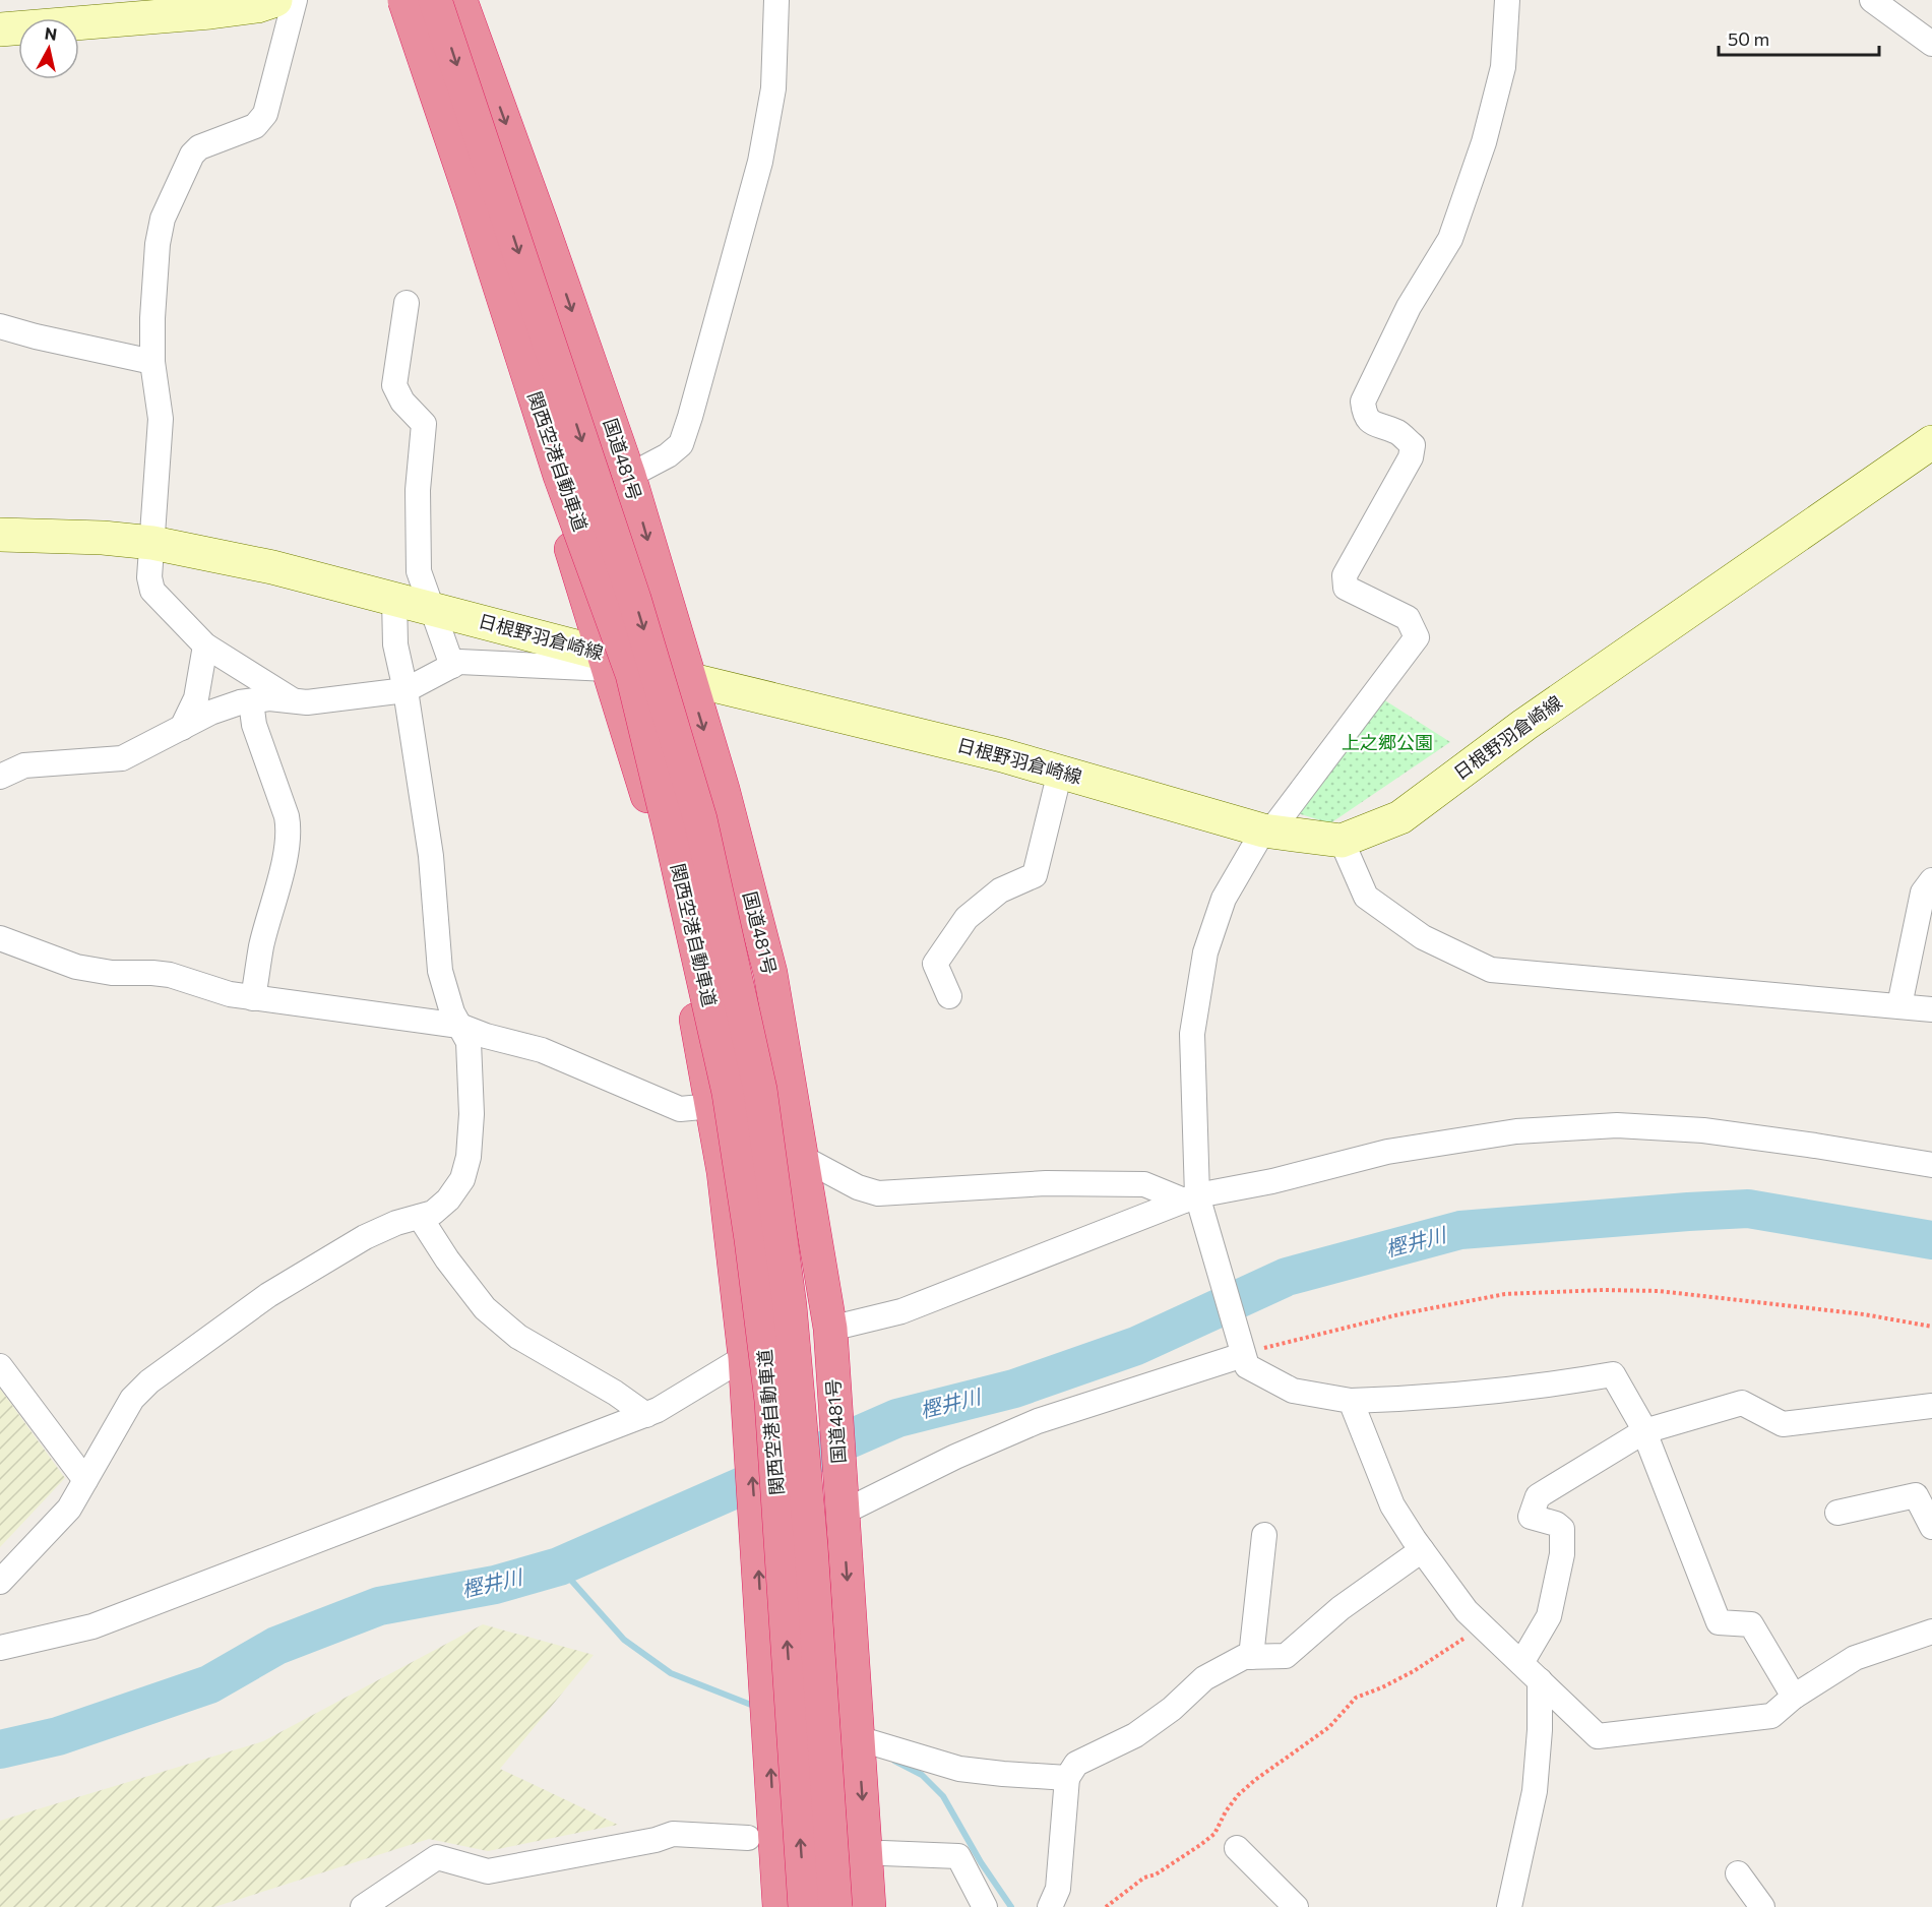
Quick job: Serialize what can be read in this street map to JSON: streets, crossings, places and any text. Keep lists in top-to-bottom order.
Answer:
{
  "streets": {
    "highway": ["国道481号", "関西空港自動車道"],
    "main road": ["日根野羽倉崎線"]
  },
  "crossings": [
    ["国道481号", "日根野羽倉崎線"]
  ],
  "water": ["樫井川"],
  "parks": ["上之郷公園"],
  "scale_bar": "50 m",
  "north": "top"
}
